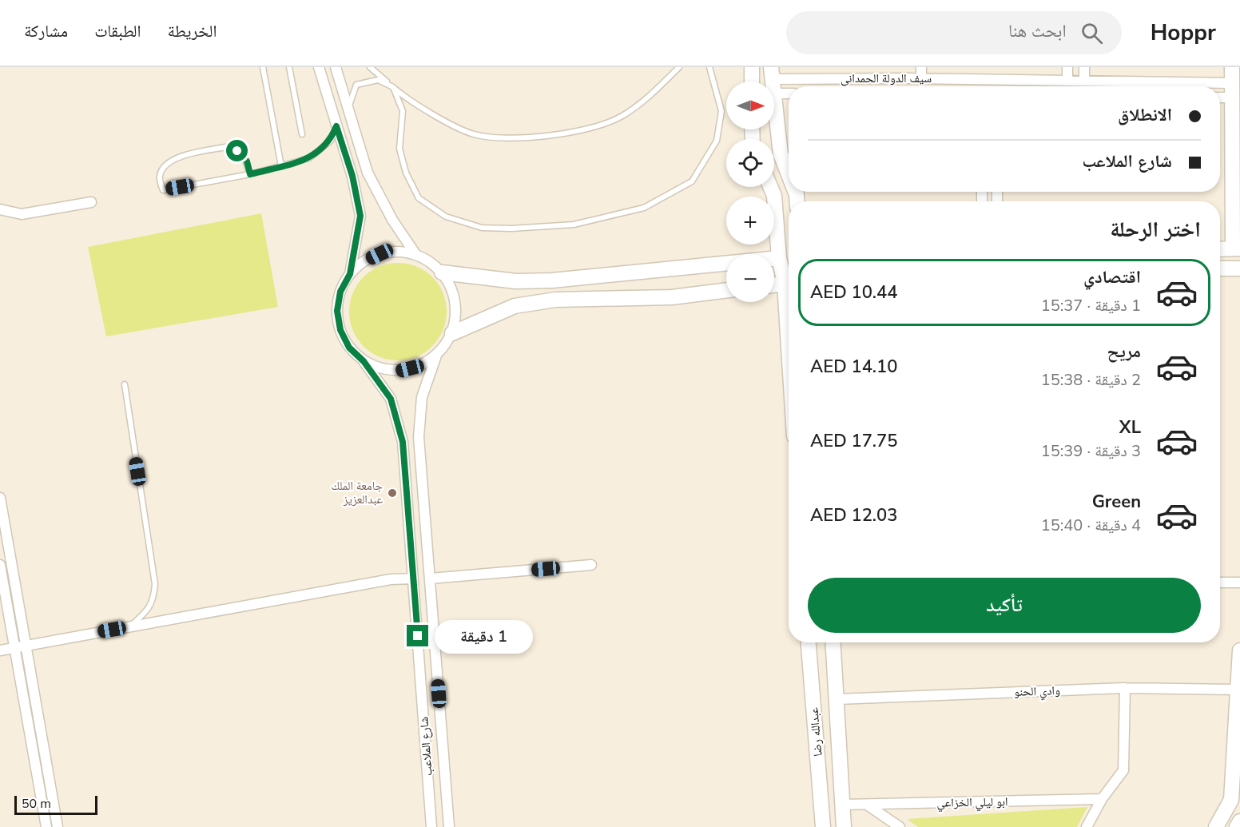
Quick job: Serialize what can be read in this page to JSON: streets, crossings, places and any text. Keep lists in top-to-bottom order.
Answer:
{
  "streets": {
    "street": [
      "سيف الدولة الحمداني",
      "وادي الحنو",
      "عبدالله رضا",
      "شارع الملاعب",
      "ابو ليلي الخزاعي"
    ]
  },
  "crossings": [
    ["وادي الحنو", "عبدالله رضا"],
    ["عبدالله رضا", "ابو ليلي الخزاعي"]
  ],
  "places": ["جامعة الملك عبدالعزيز"],
  "scale_bar": "50 m",
  "north": "right",
  "page": {
    "header": "Hoppr",
    "search": "ابحث هنا",
    "nav": ["الخريطة", "الطبقات", "مشاركة"],
    "map_buttons": ["+", "−"],
    "banner": ["الانطلاق", "شارع الملاعب"],
    "heading": "اختر الرحلة",
    "list": [
      {
        "name": "اقتصادي",
        "note": "1 دقيقة · 15:37",
        "value": "AED 10.44"
      },
      {
        "name": "مريح",
        "note": "2 دقيقة · 15:38",
        "value": "AED 14.10"
      },
      {
        "name": "XL",
        "note": "3 دقيقة · 15:39",
        "value": "AED 17.75"
      },
      {
        "name": "Green",
        "note": "4 دقيقة · 15:40",
        "value": "AED 12.03"
      }
    ],
    "buttons": "تأكيد",
    "bubble": "1 دقيقة",
    "scale": "50 m"
  }
}
